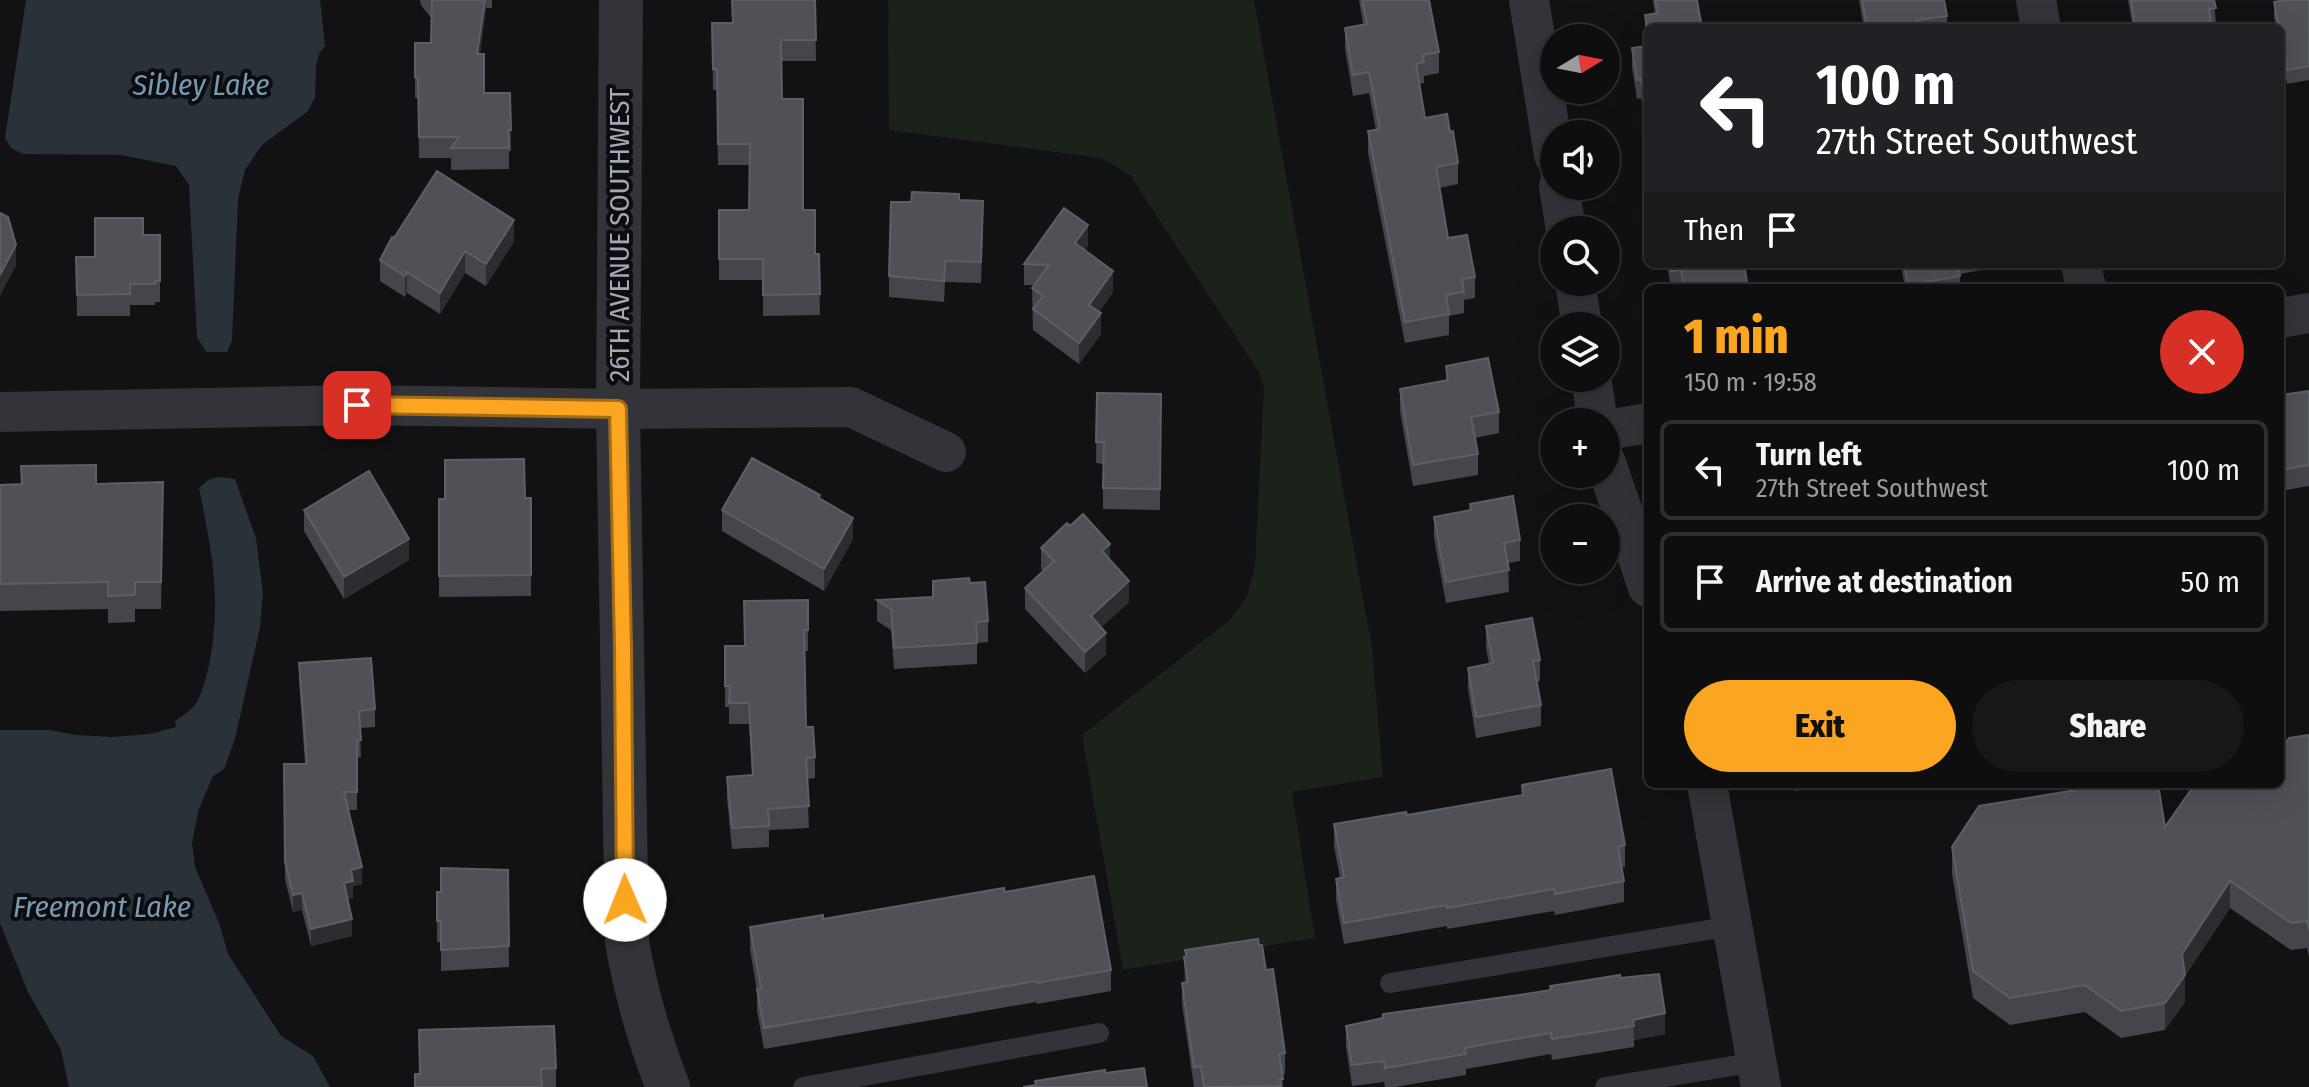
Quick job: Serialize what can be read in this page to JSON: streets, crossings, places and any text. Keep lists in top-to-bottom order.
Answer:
{
  "streets": {
    "street": ["26TH AVENUE SOUTHWEST"]
  },
  "water": ["Sibley Lake", "Freemont Lake"],
  "north": "right",
  "page": {
    "map_buttons": ["+", "−"],
    "turn": ["100 m", "27th Street Southwest"],
    "then": "Then",
    "heading": ["1 min", "150 m · 19:58"],
    "list": [
      {
        "name": "Turn left",
        "note": "27th Street Southwest",
        "value": "100 m"
      },
      {
        "name": "Arrive at destination",
        "value": "50 m"
      }
    ],
    "buttons": ["Exit", "Share"]
  }
}
